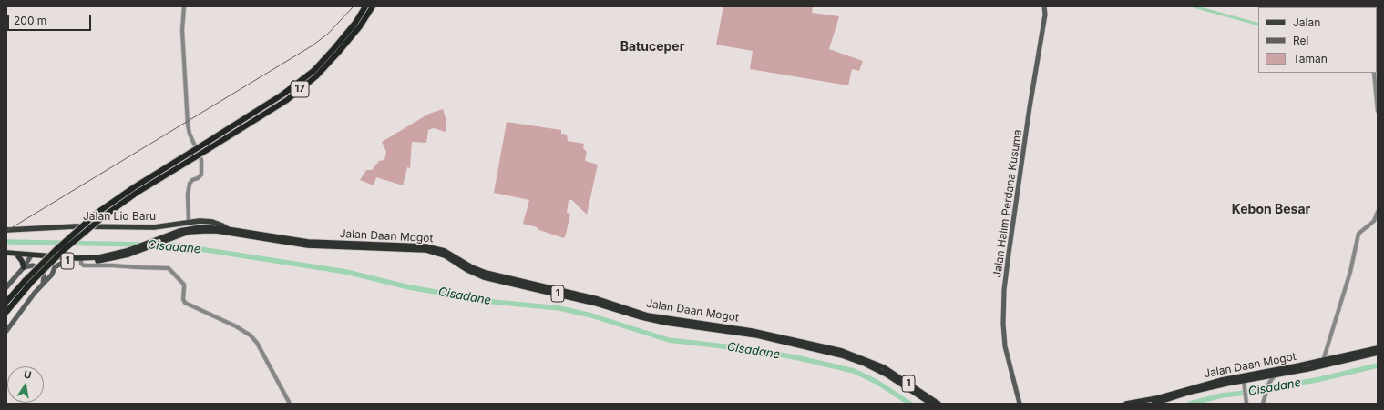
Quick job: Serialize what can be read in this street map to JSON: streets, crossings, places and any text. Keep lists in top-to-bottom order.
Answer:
{
  "streets": {
    "highway": ["17", "Jalan Daan Mogot", "1"],
    "main road": ["Jalan Halim Perdana Kusuma", "Jalan Lio Baru"]
  },
  "crossings": [
    ["Jalan Lio Baru", "Jalan Daan Mogot"]
  ],
  "districts": ["Batuceper", "Kebon Besar"],
  "water": ["Cisadane"],
  "legend": ["Jalan", "Rel", "Taman"],
  "scale_bar": "200 m",
  "north": "top"
}
